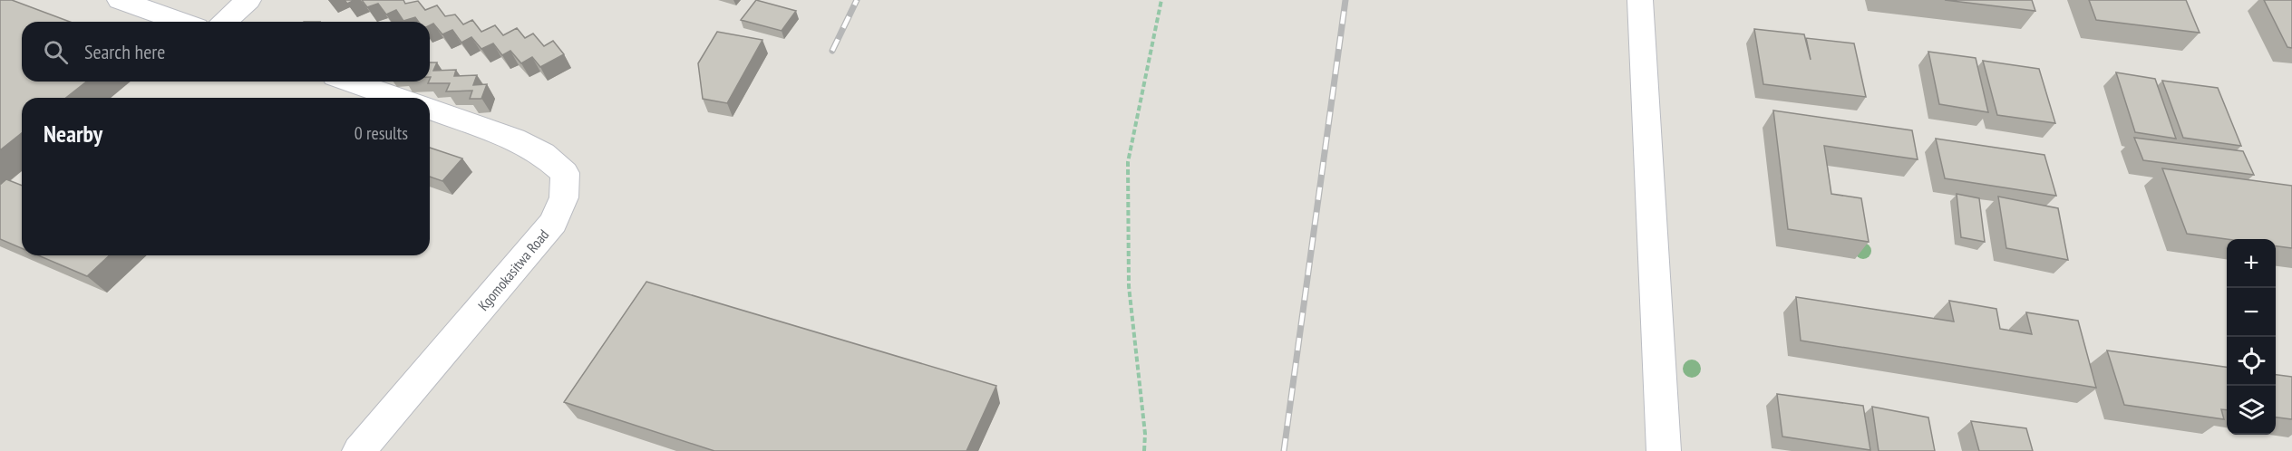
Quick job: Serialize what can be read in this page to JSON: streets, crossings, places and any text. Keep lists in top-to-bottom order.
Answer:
{
  "streets": {
    "street": ["Kgomokasitwa Road"]
  },
  "page": {
    "search": "Search here",
    "heading": ["Nearby", "0 results"],
    "map_buttons": ["+", "−"]
  }
}
